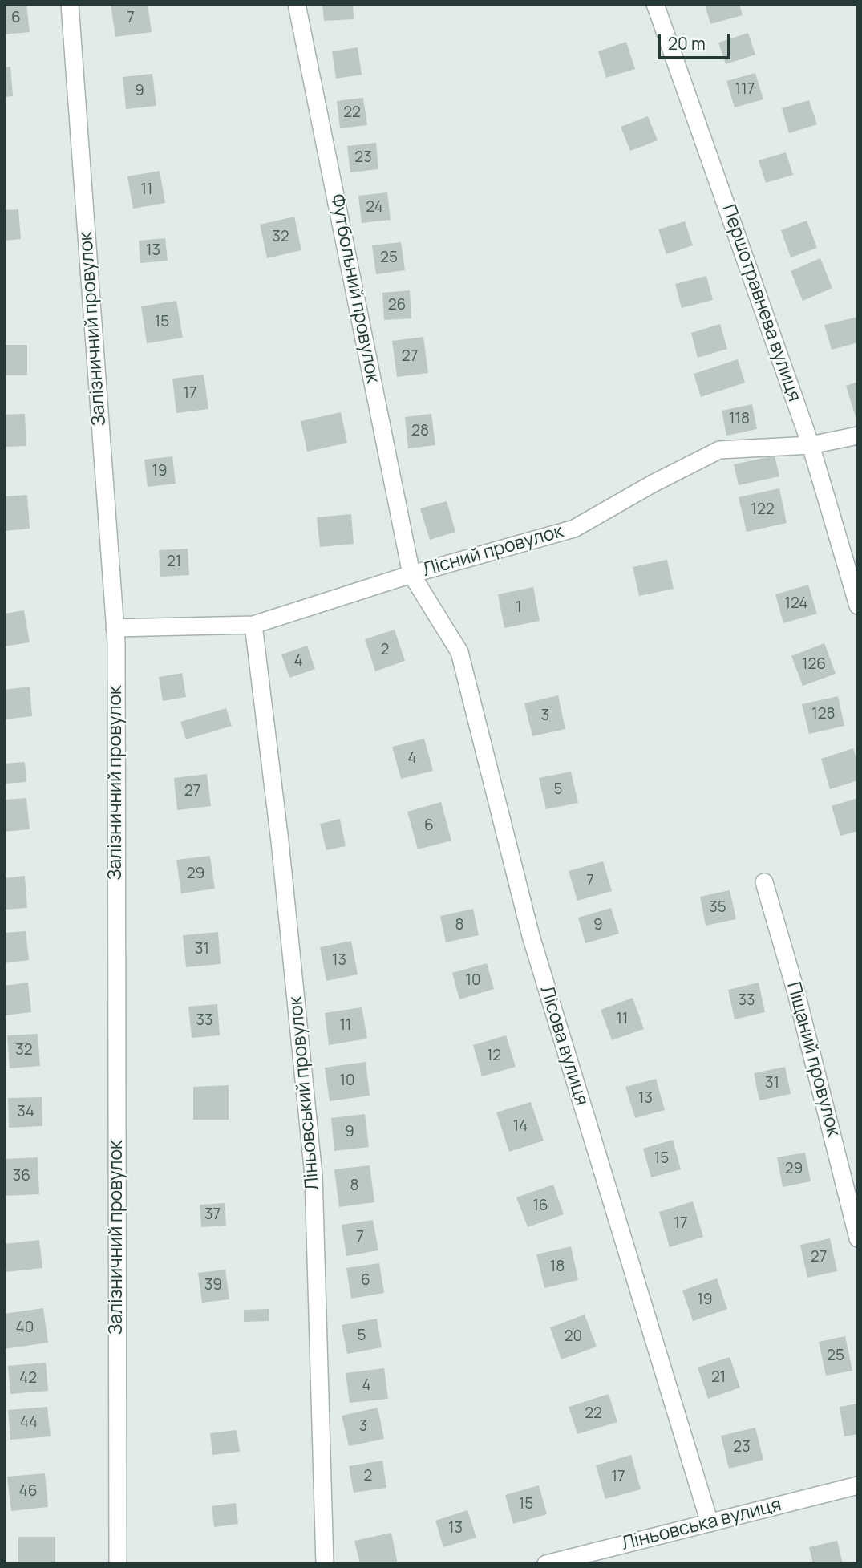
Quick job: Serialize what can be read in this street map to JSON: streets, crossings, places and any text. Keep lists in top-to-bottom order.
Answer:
{
  "streets": {
    "street": [
      "Футбольний провулок",
      "Першотравнева вулиця",
      "Залізничний провулок",
      "Лісний провулок",
      "Лісова вулиця",
      "Піщаний провулок",
      "Ліньовський провулок",
      "Ліньовська вулиця"
    ]
  },
  "crossings": [
    ["Футбольний провулок", "Лісний провулок"],
    ["Футбольний провулок", "Лісова вулиця"],
    ["Першотравнева вулиця", "Лісний провулок"],
    ["Залізничний провулок", "Лісний провулок"],
    ["Лісний провулок", "Лісова вулиця"],
    ["Лісний провулок", "Ліньовський провулок"],
    ["Лісова вулиця", "Ліньовська вулиця"]
  ],
  "house_numbers": [
    "6",
    "7",
    "117",
    "9",
    "22",
    "23",
    "11",
    "24",
    "32",
    "13",
    "25",
    "26",
    "15",
    "27",
    "17",
    "118",
    "28",
    "19",
    "122",
    "21",
    "124",
    "1",
    "2",
    "4",
    "126",
    "128",
    "3",
    "4",
    "5",
    "27",
    "6",
    "29",
    "7",
    "35",
    "8",
    "9",
    "31",
    "13",
    "10",
    "33",
    "11",
    "33",
    "11",
    "32",
    "12",
    "10",
    "31",
    "13",
    "34",
    "14",
    "9",
    "15",
    "29",
    "36",
    "8",
    "16",
    "37",
    "17",
    "7",
    "27",
    "18",
    "6",
    "39",
    "19",
    "40",
    "5",
    "20",
    "25",
    "21",
    "42",
    "4",
    "22",
    "44",
    "3",
    "23",
    "2",
    "17",
    "46",
    "15",
    "13"
  ],
  "scale_bar": "20 m"
}
